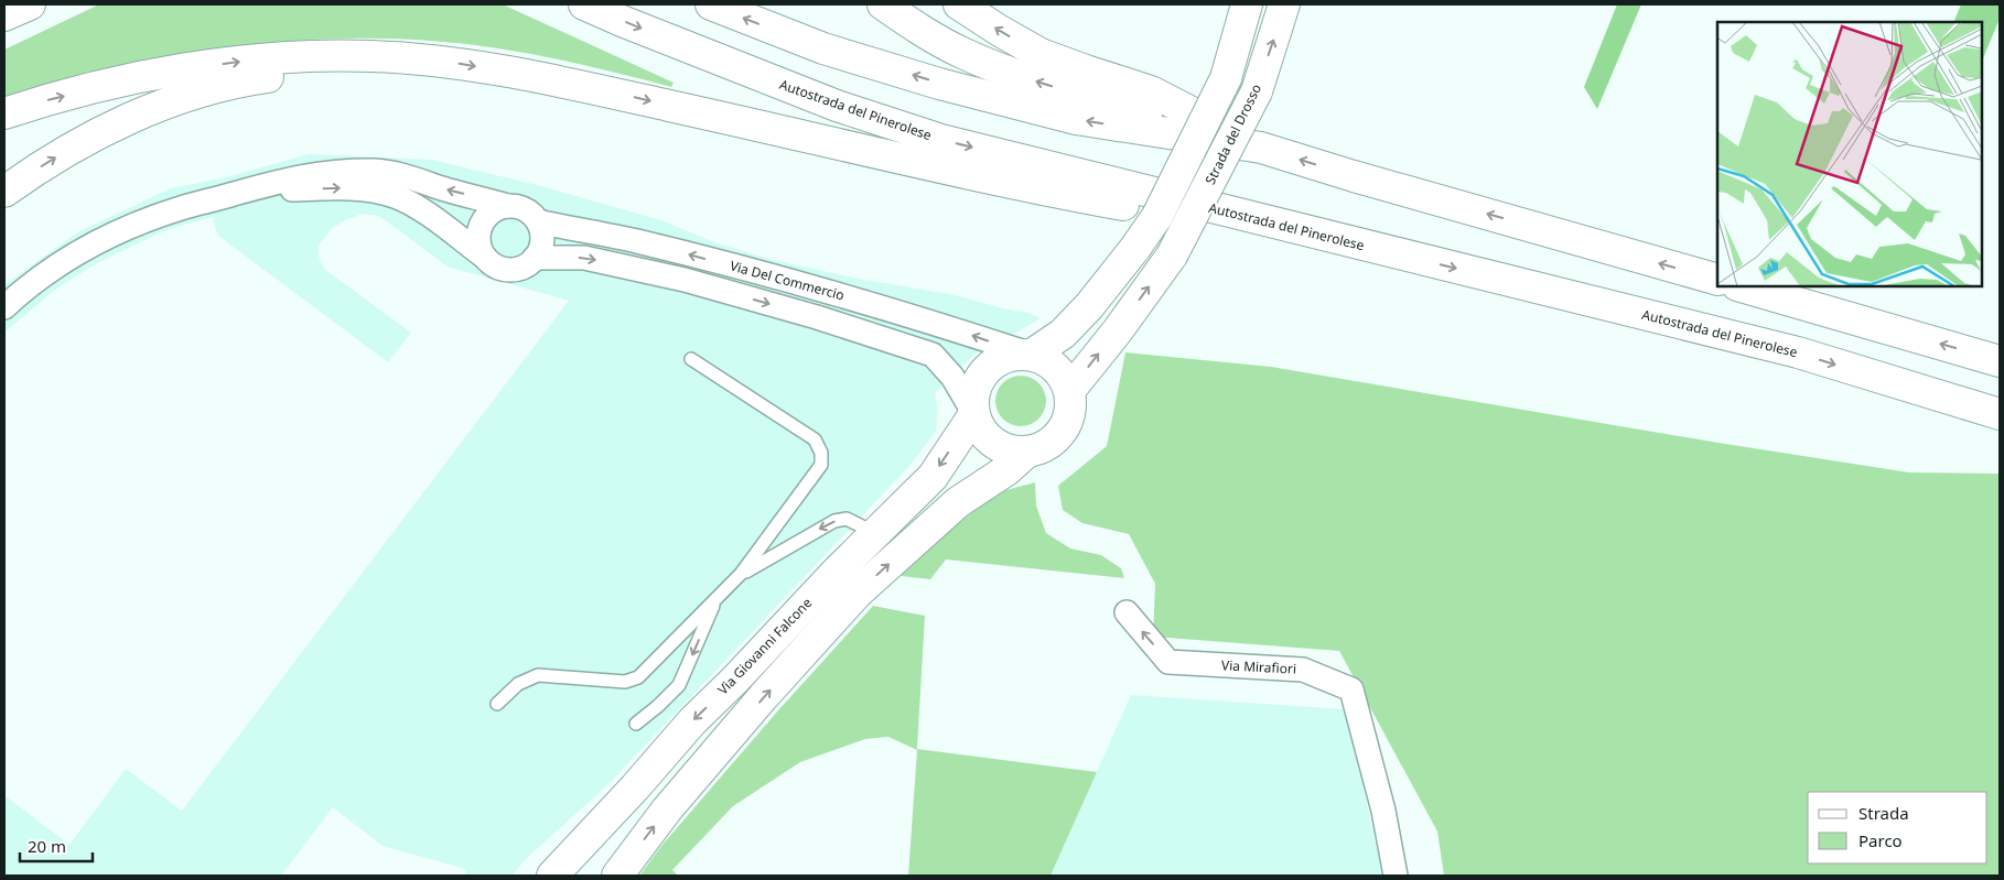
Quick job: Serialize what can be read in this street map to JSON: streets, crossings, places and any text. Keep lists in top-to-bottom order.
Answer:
{
  "streets": {
    "main road": ["Autostrada del Pinerolese", "Strada del Drosso", "Via Giovanni Falcone"],
    "street": ["Via Del Commercio", "Via Mirafiori"]
  },
  "crossings": [
    ["Strada del Drosso", "Via Del Commercio"],
    ["Strada del Drosso", "Via Giovanni Falcone"],
    ["Via Del Commercio", "Via Giovanni Falcone"]
  ],
  "one_way": ["Via Mirafiori"],
  "legend": ["Strada", "Parco"],
  "scale_bar": "20 m"
}
